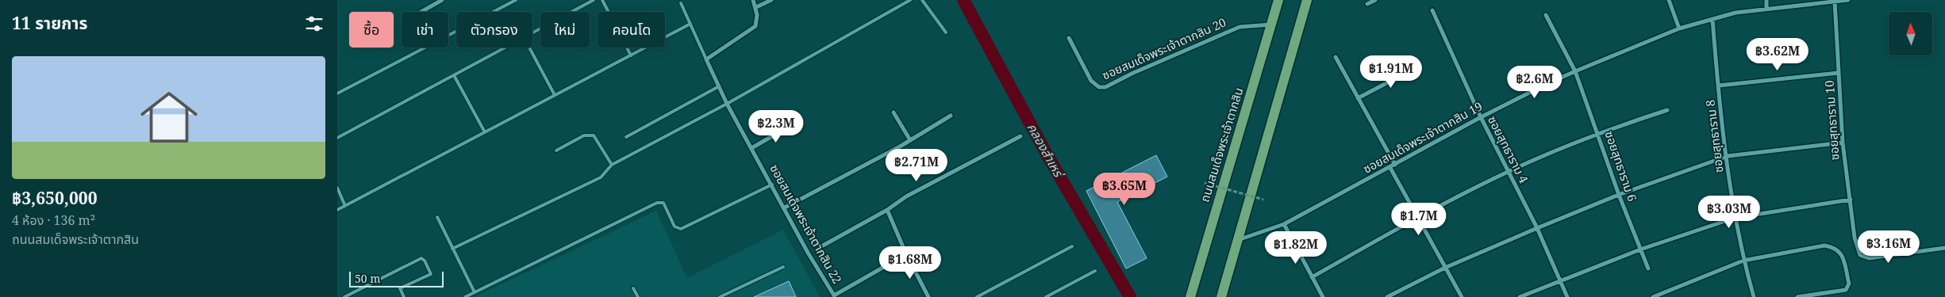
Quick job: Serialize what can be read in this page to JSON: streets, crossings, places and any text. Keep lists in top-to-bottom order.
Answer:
{
  "streets": {
    "main road": ["ถนนสมเด็จพระเจ้าตากสิน"],
    "street": [
      "ซอยสมเด็จพระเจ้าตากสิน 20",
      "ซอยสุทธาราม 10",
      "ซอยสุทธาราม 8",
      "ซอยสมเด็จพระเจ้าตากสิน 19",
      "ซอยสุทธาราม 4",
      "ซอยสุทธาราม 6",
      "ซอยสมเด็จพระเจ้าตากสิน 22"
    ]
  },
  "crossings": [
    ["ซอยสมเด็จพระเจ้าตากสิน 20", "ถนนสมเด็จพระเจ้าตากสิน"],
    ["ซอยสุทธาราม 10", "ซอยสมเด็จพระเจ้าตากสิน 19"],
    ["ซอยสุทธาราม 8", "ซอยสมเด็จพระเจ้าตากสิน 19"],
    ["ซอยสมเด็จพระเจ้าตากสิน 19", "ซอยสุทธาราม 4"],
    ["ซอยสมเด็จพระเจ้าตากสิน 19", "ซอยสุทธาราม 6"]
  ],
  "water": ["คลองสำเหร่"],
  "scale_bar": "50 m",
  "north": "top",
  "page": {
    "heading": "11 รายการ",
    "chip": [
      "ซื้อ",
      "เช่า",
      "ตัวกรอง",
      "ใหม่",
      "คอนโด"
    ],
    "price": [
      "฿3.62M",
      "฿1.91M",
      "฿2.6M",
      "฿2.3M",
      "฿2.71M",
      "฿3.65M",
      "฿3.03M",
      "฿1.7M",
      "฿3.16M",
      "฿1.82M",
      "฿1.68M"
    ],
    "list": [
      {
        "name": "฿3,650,000",
        "note": "4 ห้อง · 136 m² · ถนนสมเด็จพระเจ้าตากสิน"
      }
    ],
    "scale": "50 m"
  }
}
